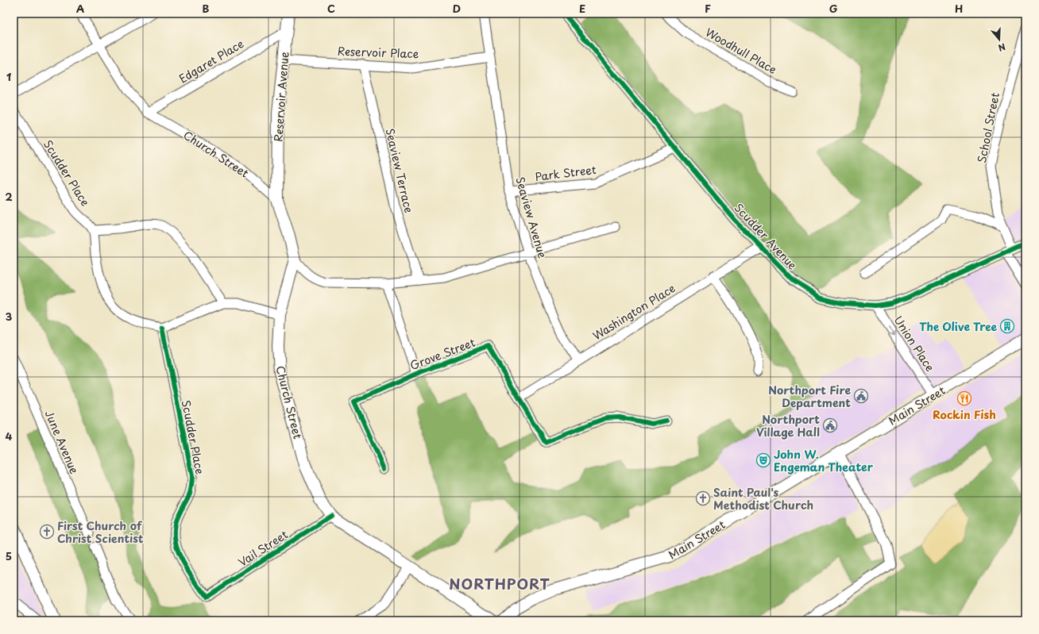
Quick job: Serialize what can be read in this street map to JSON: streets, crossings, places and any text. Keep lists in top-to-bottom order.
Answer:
{
  "streets": {
    "main road": ["Reservoir Avenue", "Church Street", "Main Street"],
    "street": [
      "Woodhull Place",
      "Reservoir Place",
      "Edgaret Place",
      "School Street",
      "Seaview Terrace",
      "Scudder Place",
      "Park Street",
      "Seaview Avenue",
      "Scudder Avenue",
      "Washington Place",
      "Union Place",
      "Grove Street",
      "June Avenue",
      "Vail Street"
    ]
  },
  "crossings": [
    ["Reservoir Place", "Reservoir Avenue"],
    ["Reservoir Place", "Seaview Terrace"],
    ["Reservoir Place", "Seaview Avenue"],
    ["Edgaret Place", "Reservoir Avenue"],
    ["Edgaret Place", "Church Street"],
    ["Reservoir Avenue", "Church Street"],
    ["School Street", "Scudder Avenue"],
    ["Church Street", "Vail Street"],
    ["Scudder Place", "Vail Street"],
    ["Park Street", "Seaview Avenue"],
    ["Park Street", "Scudder Avenue"],
    ["Seaview Avenue", "Washington Place"],
    ["Scudder Avenue", "Washington Place"],
    ["Scudder Avenue", "Union Place"],
    ["Washington Place", "Grove Street"],
    ["Union Place", "Main Street"]
  ],
  "one_way": ["Union Place"],
  "districts": ["NORTHPORT"],
  "places": {
    "building": ["The Olive Tree"],
    "public building": ["Northport Fire Department", "Northport Village Hall"],
    "restaurant": ["Rockin Fish"],
    "theatre": ["John W. Engeman Theater"],
    "church": ["Saint Paul's Methodist Church", "First Church of Christ Scientist"]
  },
  "north": "bottom",
  "grid": {
    "columns": [
      "A",
      "B",
      "C",
      "D",
      "E",
      "F",
      "G",
      "H"
    ],
    "rows": [
      "1",
      "2",
      "3",
      "4",
      "5"
    ]
  }
}
